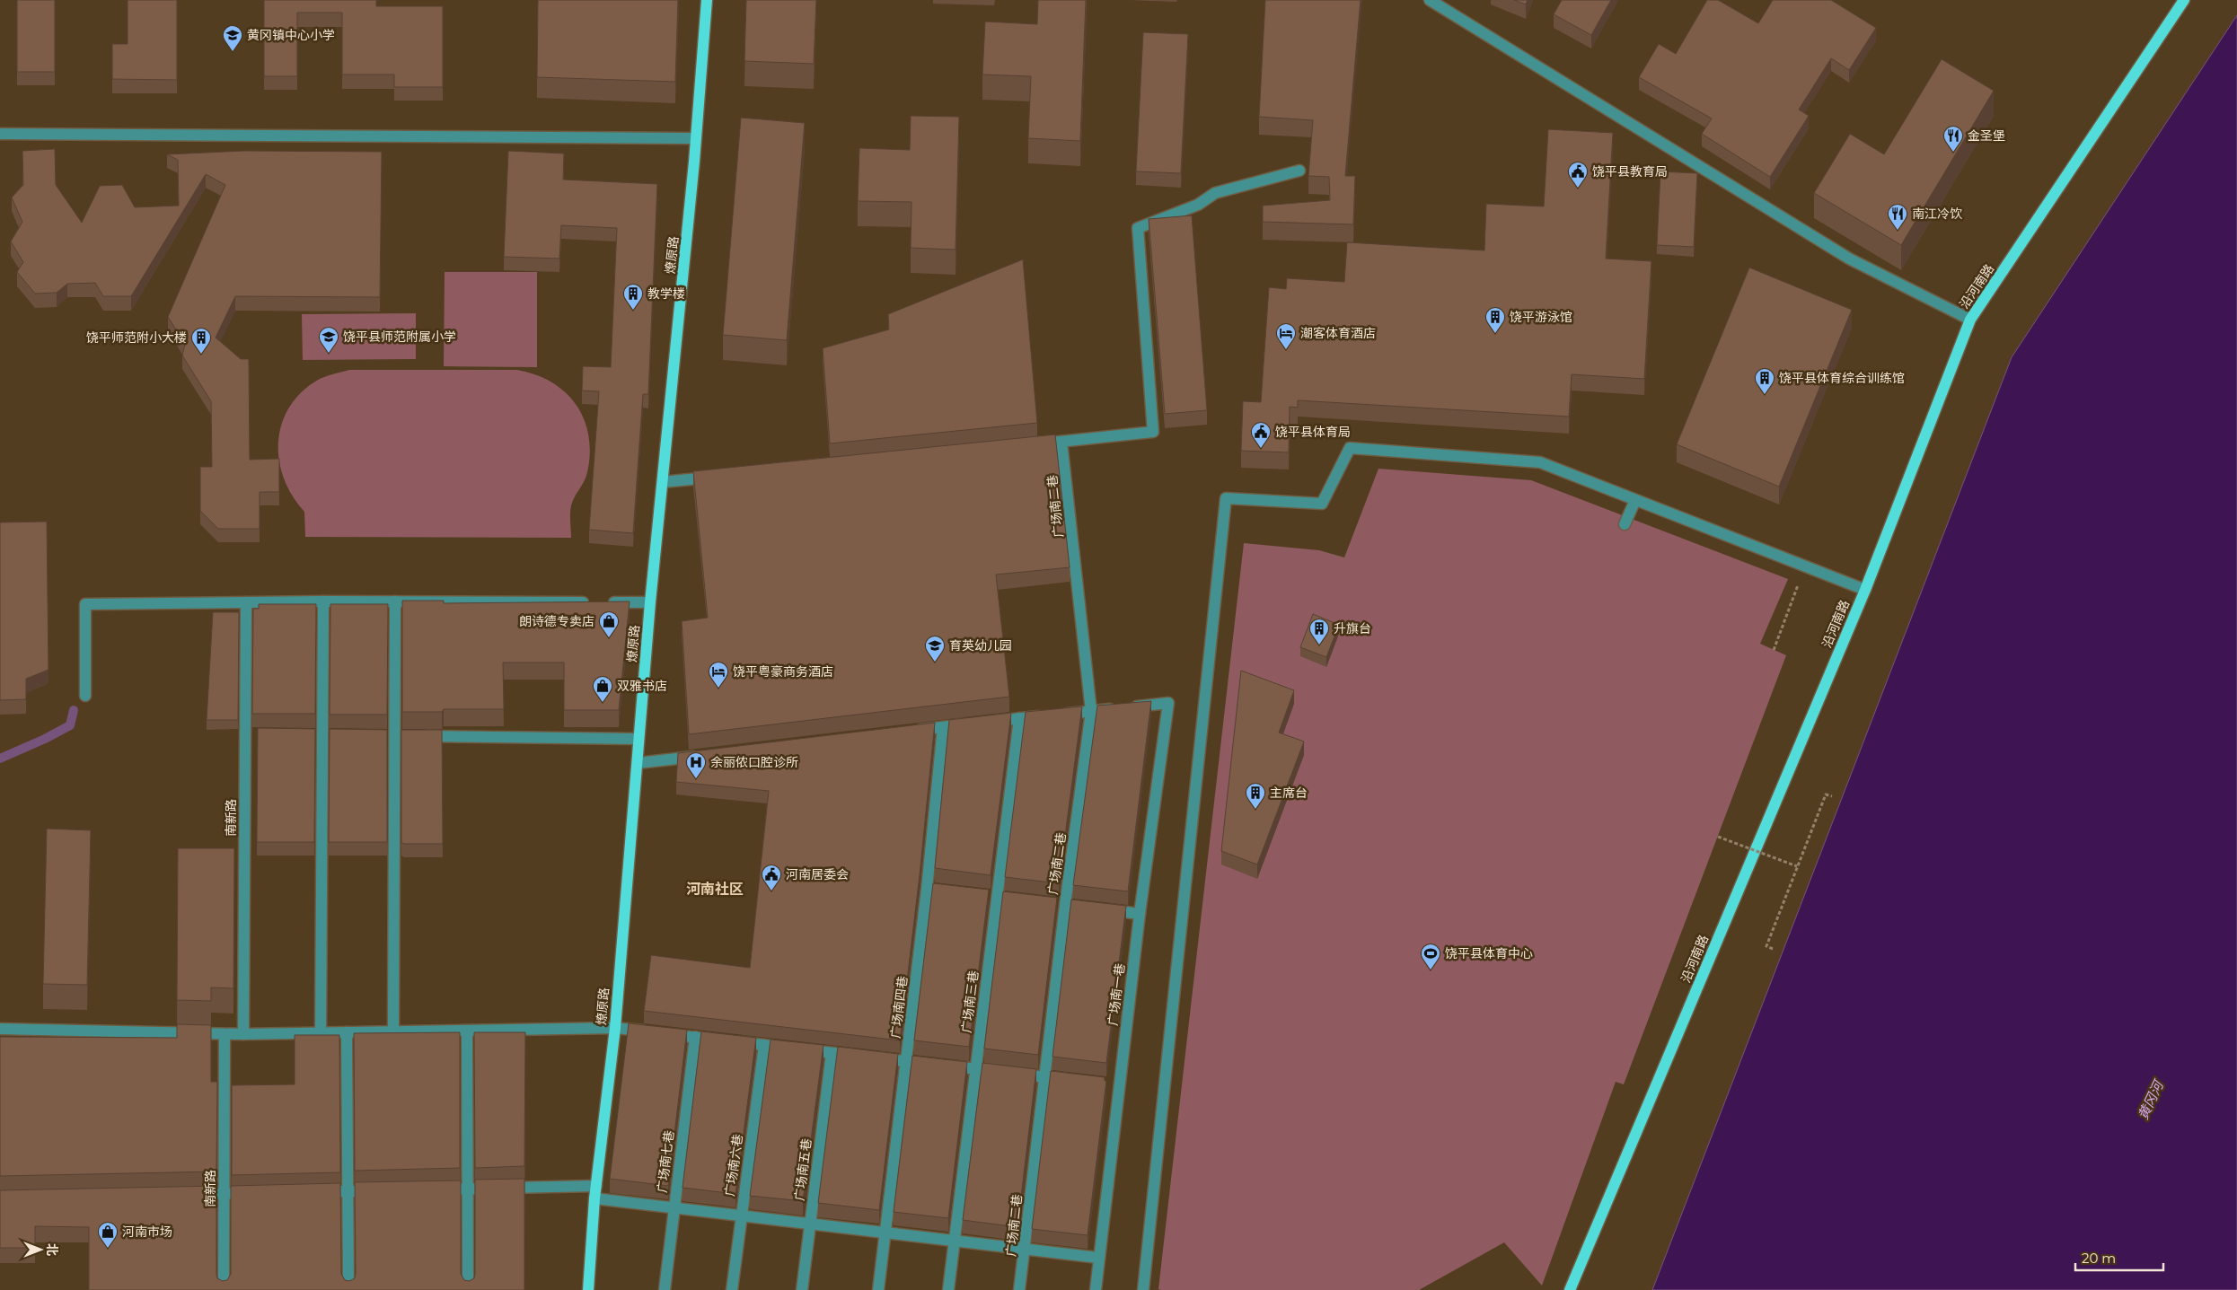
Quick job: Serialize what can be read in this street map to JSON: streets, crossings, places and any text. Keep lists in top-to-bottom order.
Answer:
{
  "streets": {
    "main road": ["燎原路", "沿河南路"],
    "street": [
      "广场南二巷",
      "南新路",
      "广场南一巷",
      "广场南三巷",
      "广场南四巷",
      "广场南七巷",
      "广场南六巷",
      "广场南五巷"
    ]
  },
  "crossings": [
    ["广场南二巷", "广场南一巷"]
  ],
  "districts": ["河南社区"],
  "water": ["黄冈河"],
  "places": {
    "school or university": ["黄冈镇中心小学", "饶平县师范附属小学", "育英幼儿园"],
    "restaurant": ["金圣堡", "南江冷饮"],
    "public building": ["饶平县教育局", "饶平县体育局", "河南居委会"],
    "building": [
      "教学楼",
      "饶平游泳馆",
      "饶平师范附小大楼",
      "饶平县体育综合训练馆",
      "升旗台",
      "主席台"
    ],
    "hotel": ["潮客体育酒店", "饶平粤豪商务酒店"],
    "shop": ["朗诗德专卖店", "双雅书店", "河南市场"],
    "hospital": ["余丽侬口腔诊所"],
    "sports": ["饶平县体育中心"]
  },
  "scale_bar": "20 m",
  "north": "right"
}
